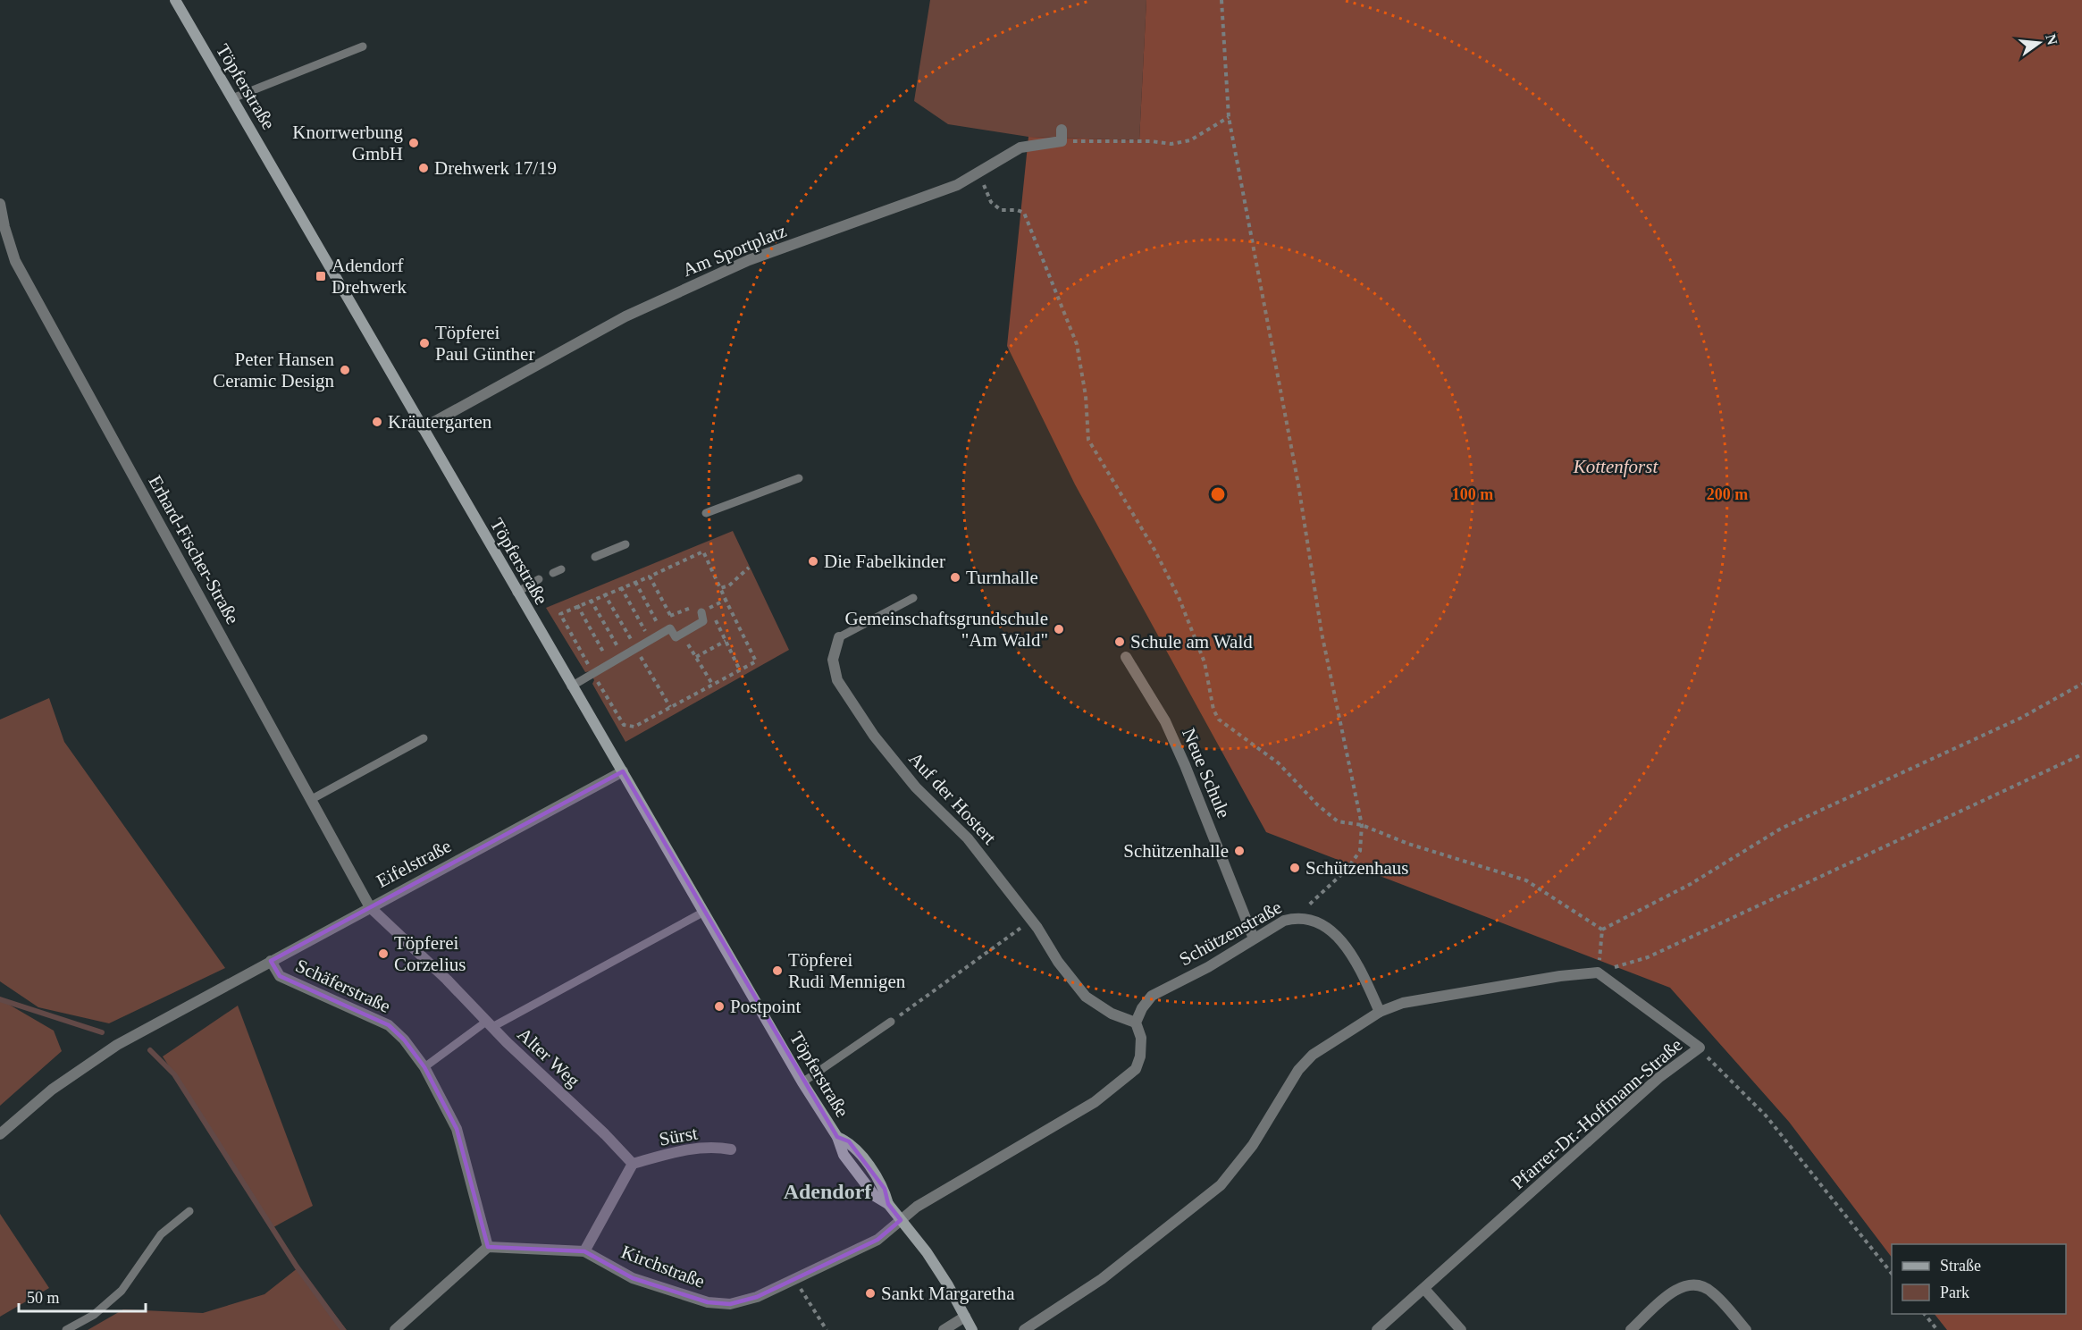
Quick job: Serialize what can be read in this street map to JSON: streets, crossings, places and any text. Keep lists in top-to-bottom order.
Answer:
{
  "streets": {
    "main road": ["Töpferstraße"],
    "street": [
      "Am Sportplatz",
      "Erhard-Fischer-Straße",
      "Neue Schule",
      "Auf der Hostert",
      "Eifelstraße",
      "Schützenstraße",
      "Schäferstraße",
      "Alter Weg",
      "Pfarrer-Dr.-Hoffmann-Straße",
      "Sürst",
      "Kirchstraße"
    ]
  },
  "crossings": [
    ["Töpferstraße", "Am Sportplatz"],
    ["Töpferstraße", "Eifelstraße"],
    ["Töpferstraße", "Kirchstraße"],
    ["Erhard-Fischer-Straße", "Eifelstraße"],
    ["Erhard-Fischer-Straße", "Alter Weg"],
    ["Neue Schule", "Schützenstraße"],
    ["Auf der Hostert", "Schützenstraße"],
    ["Eifelstraße", "Schäferstraße"],
    ["Eifelstraße", "Alter Weg"],
    ["Schäferstraße", "Kirchstraße"],
    ["Alter Weg", "Sürst"]
  ],
  "districts": ["Adendorf"],
  "parks": ["Kottenforst"],
  "places": {
    "other": [
      "Knorrwerbung GmbH",
      "Drehwerk 17/19",
      "Töpferei Paul Günther",
      "Peter Hansen Ceramic Design",
      "Kräutergarten",
      "Die Fabelkinder",
      "Turnhalle",
      "Gemeinschaftsgrundschule \"Am Wald\"",
      "Schule am Wald",
      "Schützenhalle",
      "Schützenhaus",
      "Töpferei Corzelius",
      "Töpferei Rudi Mennigen",
      "Postpoint",
      "Sankt Margaretha"
    ],
    "transit": ["Adendorf Drehwerk"]
  },
  "legend": ["Straße", "Park"],
  "scale_bar": "50 m",
  "north": "right",
  "rings": ["100 m", "200 m"]
}
